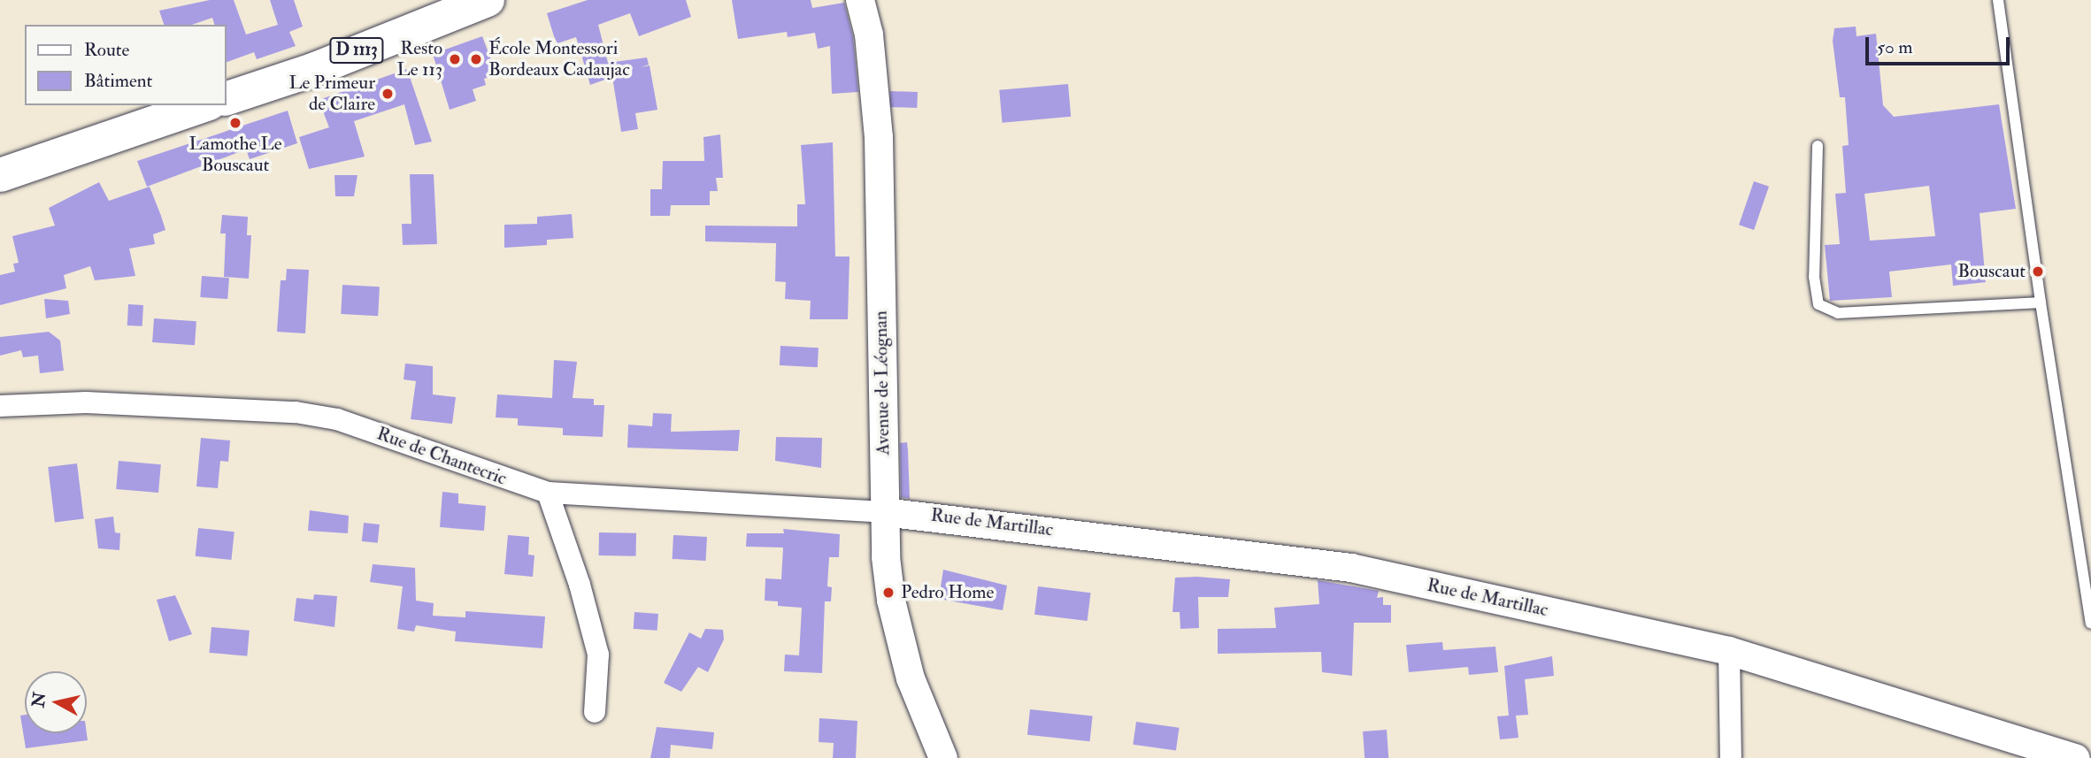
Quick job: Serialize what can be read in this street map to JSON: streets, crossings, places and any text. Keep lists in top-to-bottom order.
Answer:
{
  "streets": {
    "main road": ["D 1113"],
    "street": ["Avenue de Léognan", "Rue de Chantecric", "Rue de Martillac"]
  },
  "crossings": [
    ["Avenue de Léognan", "Rue de Chantecric"],
    ["Avenue de Léognan", "Rue de Martillac"],
    ["Rue de Chantecric", "Rue de Martillac"]
  ],
  "places": [
    "Resto Le 113",
    "École Montessori Bordeaux Cadaujac",
    "Le Primeur de Claire",
    "Lamothe Le Bouscaut",
    "Bouscaut",
    "Pedro Home"
  ],
  "legend": ["Route", "Bâtiment"],
  "scale_bar": "50 m",
  "north": "left"
}
